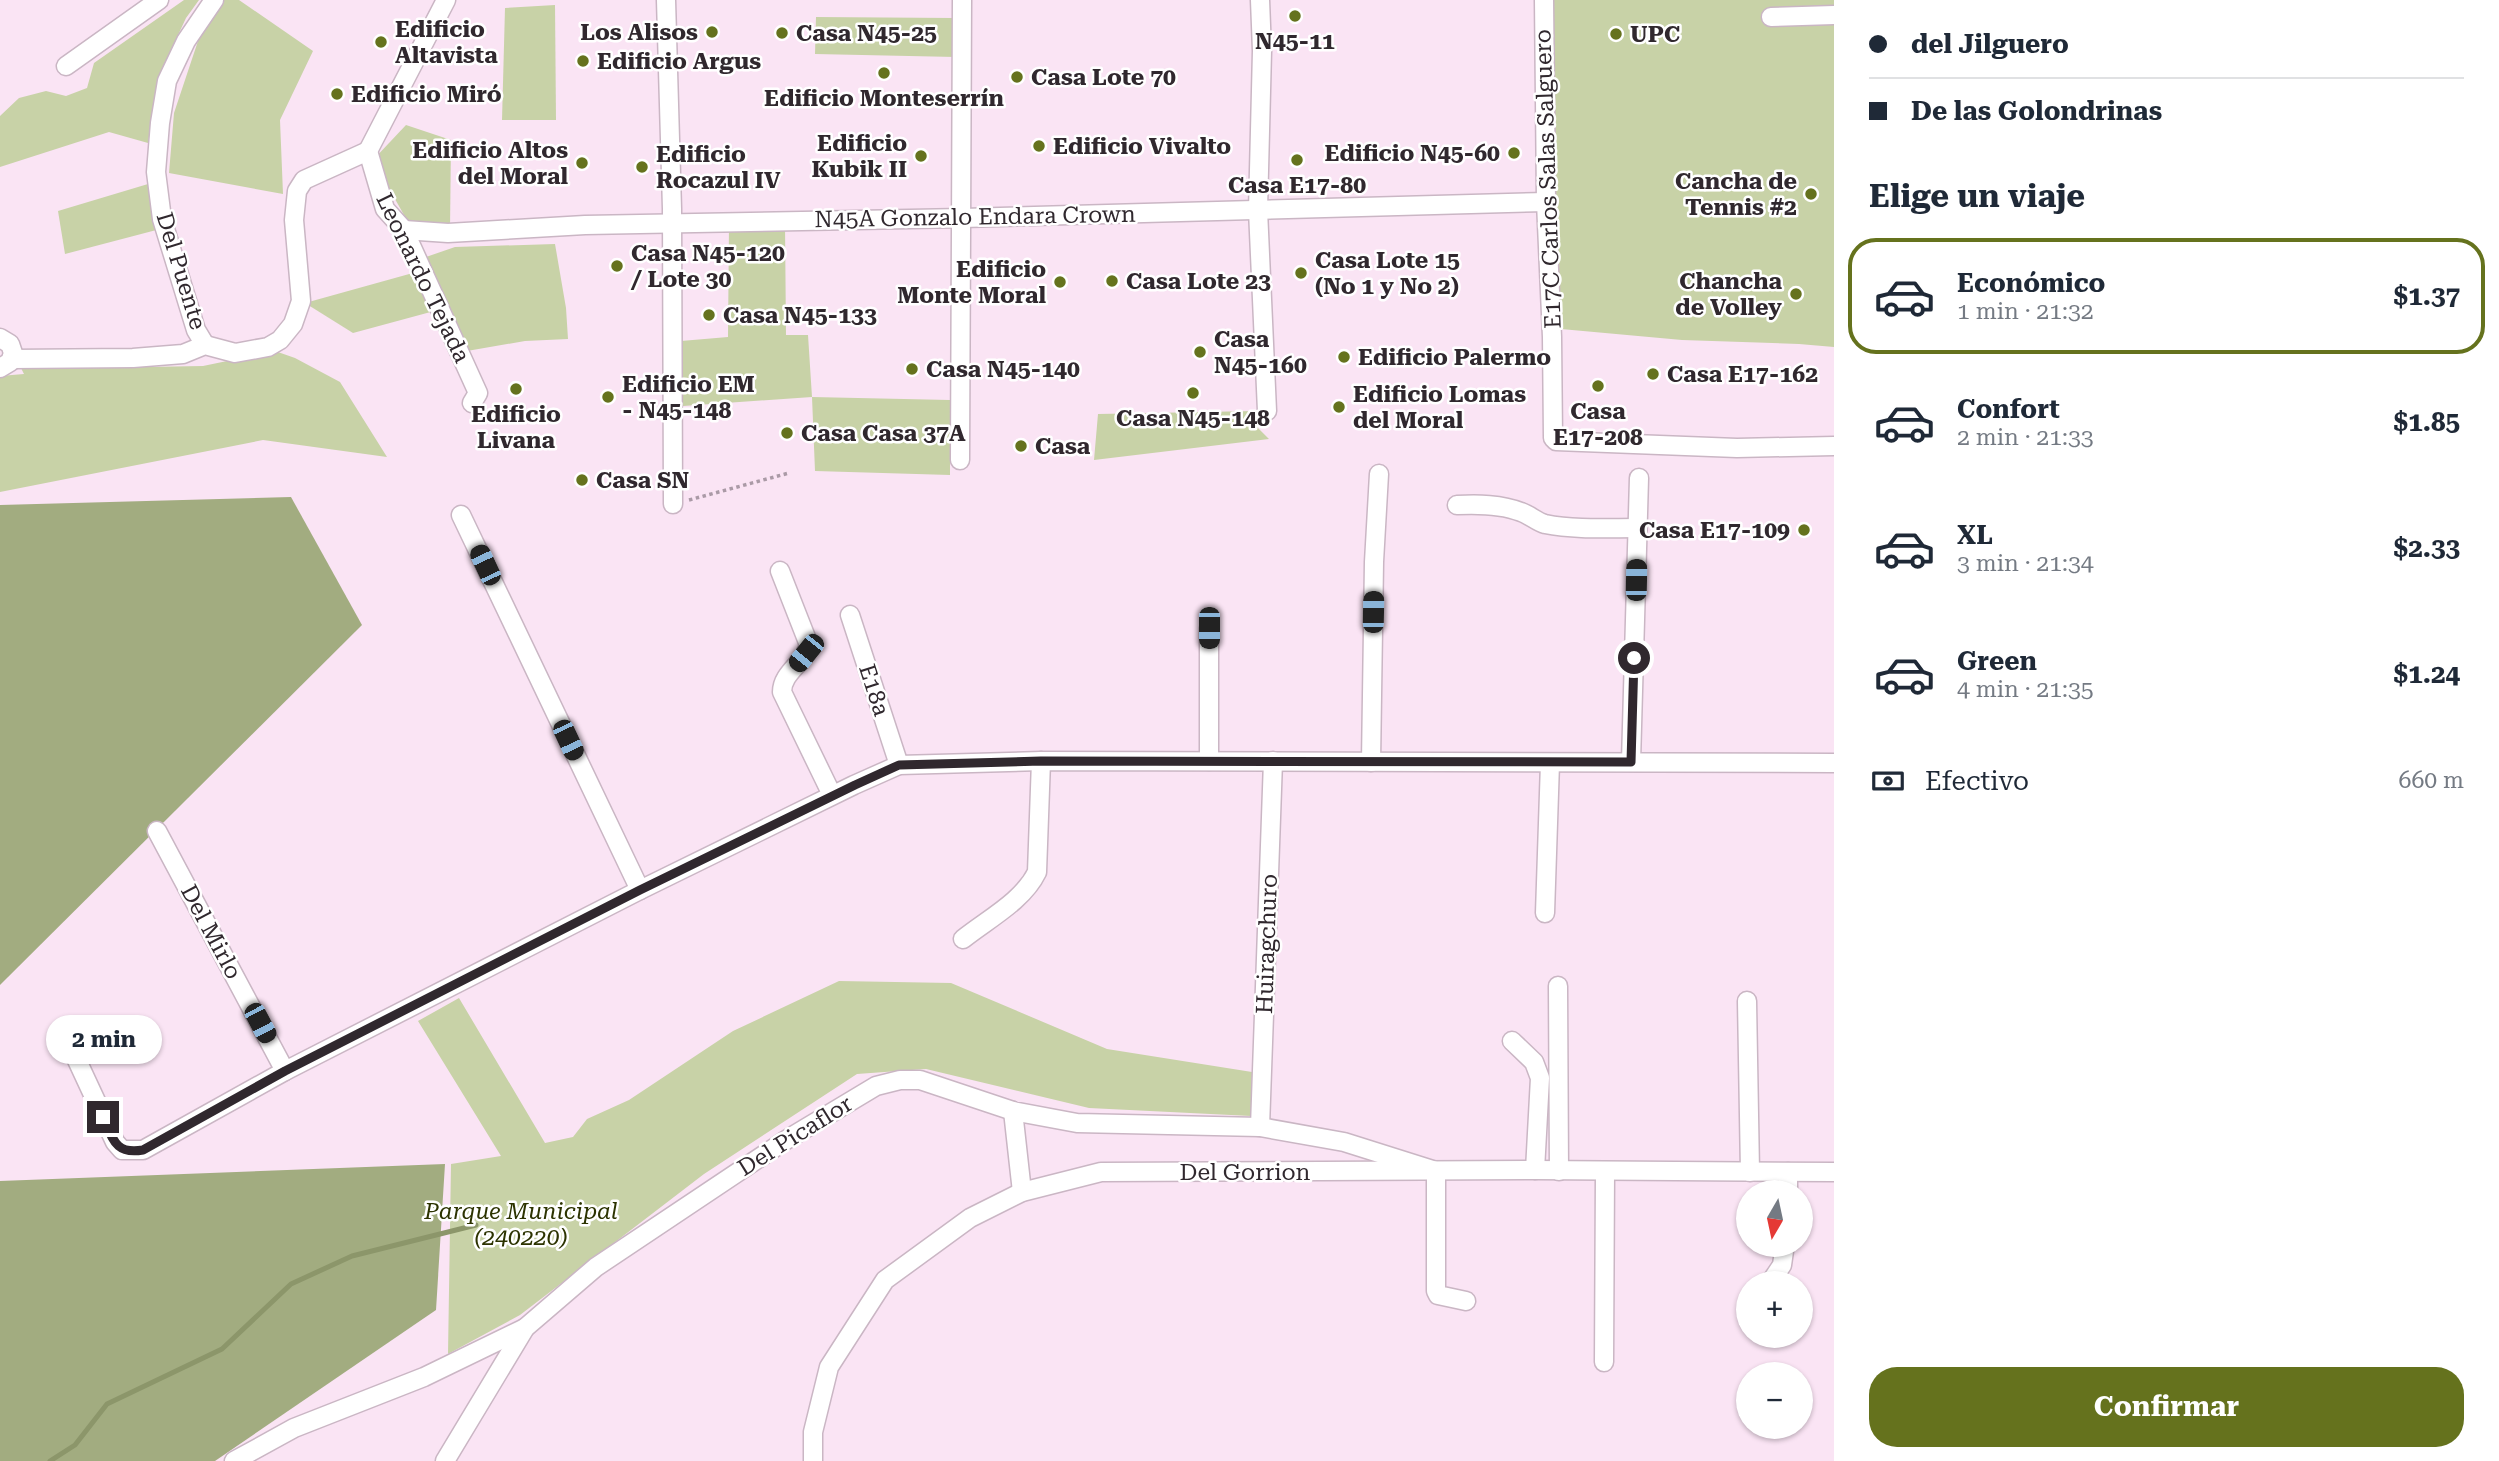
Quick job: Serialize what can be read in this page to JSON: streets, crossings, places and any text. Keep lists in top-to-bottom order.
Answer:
{
  "streets": {
    "street": [
      "E17C Carlos Salas Salguero",
      "N45A Gonzalo Endara Crown",
      "Del Puente",
      "Leonardo Tejada",
      "E18a",
      "Del Mirlo",
      "Huiragchuro",
      "Del Picaflor",
      "Del Gorrion"
    ]
  },
  "crossings": [
    ["E17C Carlos Salas Salguero", "N45A Gonzalo Endara Crown"],
    ["N45A Gonzalo Endara Crown", "Leonardo Tejada"],
    ["Huiragchuro", "Del Picaflor"],
    ["Del Picaflor", "Del Gorrion"]
  ],
  "parks": ["Parque Municipal (240220)"],
  "places": [
    "N45-11",
    "Los Alisos",
    "Casa N45-25",
    "UPC",
    "Edificio Altavista",
    "Edificio Argus",
    "Edificio Monteserrín",
    "Casa Lote 70",
    "Edificio Miró",
    "Edificio Vivalto",
    "Edificio N45-60",
    "Edificio Kubik II",
    "Casa E17-80",
    "Edificio Altos del Moral",
    "Edificio Rocazul IV",
    "Cancha de Tennis #2",
    "Casa N45-120 / Lote 30",
    "Casa Lote 15 (No 1 y No 2)",
    "Casa Lote 23",
    "Edificio Monte Moral",
    "Chancha de Volley",
    "Casa N45-133",
    "Casa N45-160",
    "Edificio Palermo",
    "Casa N45-140",
    "Casa E17-162",
    "Casa E17-208",
    "Edificio Livana",
    "Casa N45-148",
    "Edificio EM - N45-148",
    "Edificio Lomas del Moral",
    "Casa Casa 37A",
    "Casa",
    "Casa SN",
    "Casa E17-109"
  ],
  "north": "bottom",
  "page": {
    "banner": ["del Jilguero", "De las Golondrinas"],
    "heading": "Elige un viaje",
    "list": [
      {
        "name": "Económico",
        "note": "1 min · 21:32",
        "value": "$1.37"
      },
      {
        "name": "Confort",
        "note": "2 min · 21:33",
        "value": "$1.85"
      },
      {
        "name": "XL",
        "note": "3 min · 21:34",
        "value": "$2.33"
      },
      {
        "name": "Green",
        "note": "4 min · 21:35",
        "value": "$1.24"
      }
    ],
    "pay": ["Efectivo", "660 m"],
    "bubble": "2 min",
    "map_buttons": ["+", "−"],
    "buttons": "Confirmar"
  }
}
